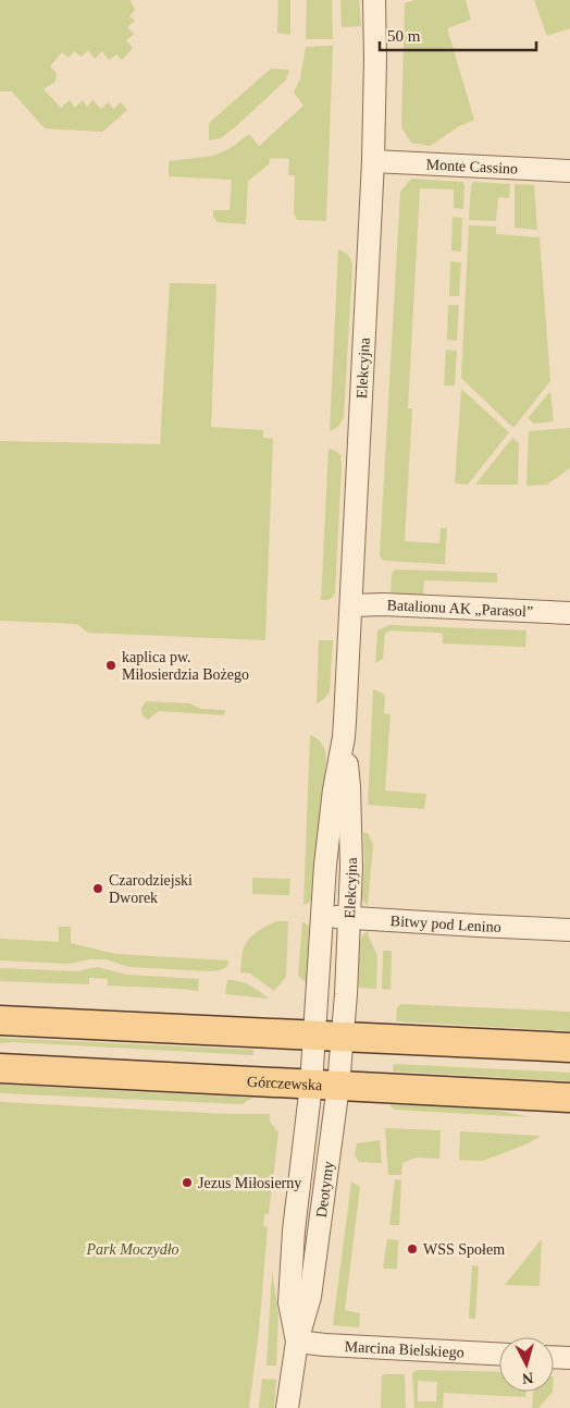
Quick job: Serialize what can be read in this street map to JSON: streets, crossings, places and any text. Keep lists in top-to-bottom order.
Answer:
{
  "streets": {
    "main road": ["Górczewska"],
    "street": [
      "Monte Cassino",
      "Elekcyjna",
      "Batalionu AK „Parasol”",
      "Bitwy pod Lenino",
      "Deotymy",
      "Marcina Bielskiego"
    ]
  },
  "crossings": [
    ["Monte Cassino", "Elekcyjna"],
    ["Elekcyjna", "Batalionu AK „Parasol”"],
    ["Elekcyjna", "Bitwy pod Lenino"],
    ["Elekcyjna", "Deotymy"],
    ["Górczewska", "Deotymy"],
    ["Deotymy", "Marcina Bielskiego"]
  ],
  "parks": ["Park Moczydło"],
  "places": [
    "kaplica pw. Miłosierdzia Bożego",
    "Czarodziejski Dworek",
    "Jezus Miłosierny",
    "WSS Społem"
  ],
  "scale_bar": "50 m",
  "north": "bottom"
}
